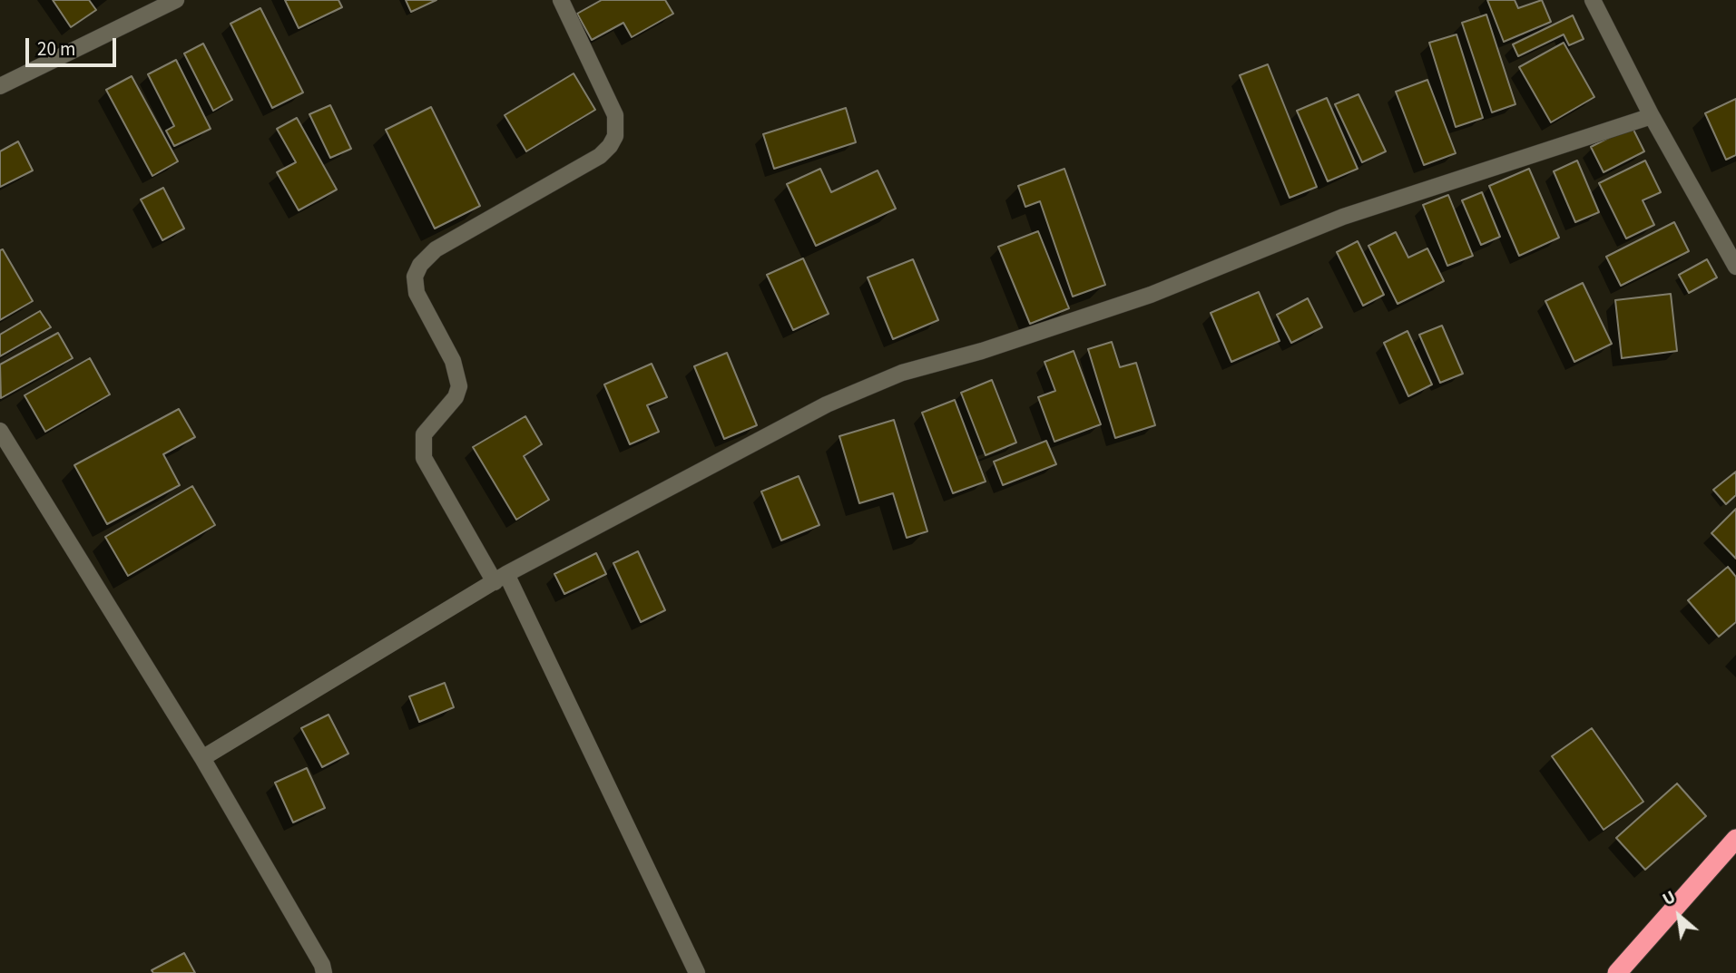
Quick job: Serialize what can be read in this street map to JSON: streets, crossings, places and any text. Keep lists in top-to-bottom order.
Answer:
{
  "scale_bar": "20 m",
  "north": "top left"
}
